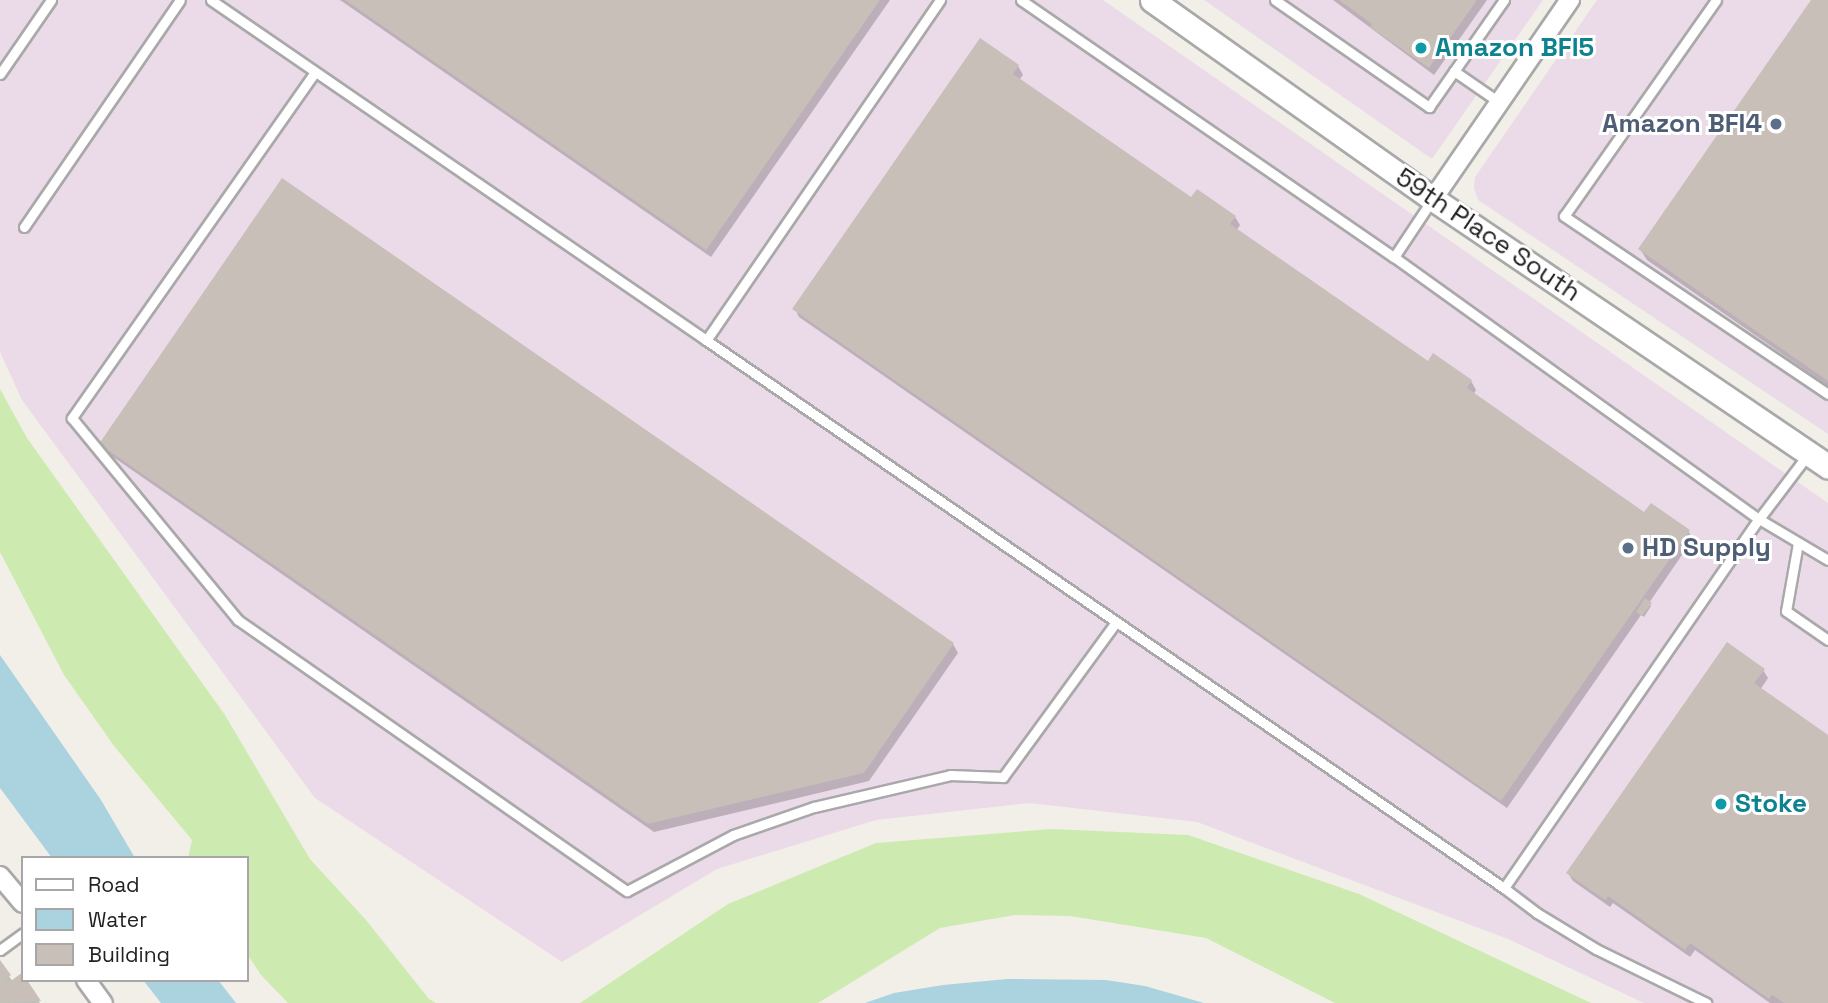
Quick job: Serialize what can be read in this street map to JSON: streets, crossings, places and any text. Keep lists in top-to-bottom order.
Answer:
{
  "streets": {
    "street": ["59th Place South"]
  },
  "places": [
    "Amazon BFI5",
    "Amazon BFI4",
    "HD Supply",
    "Stoke"
  ],
  "legend": ["Road", "Water", "Building"]
}
